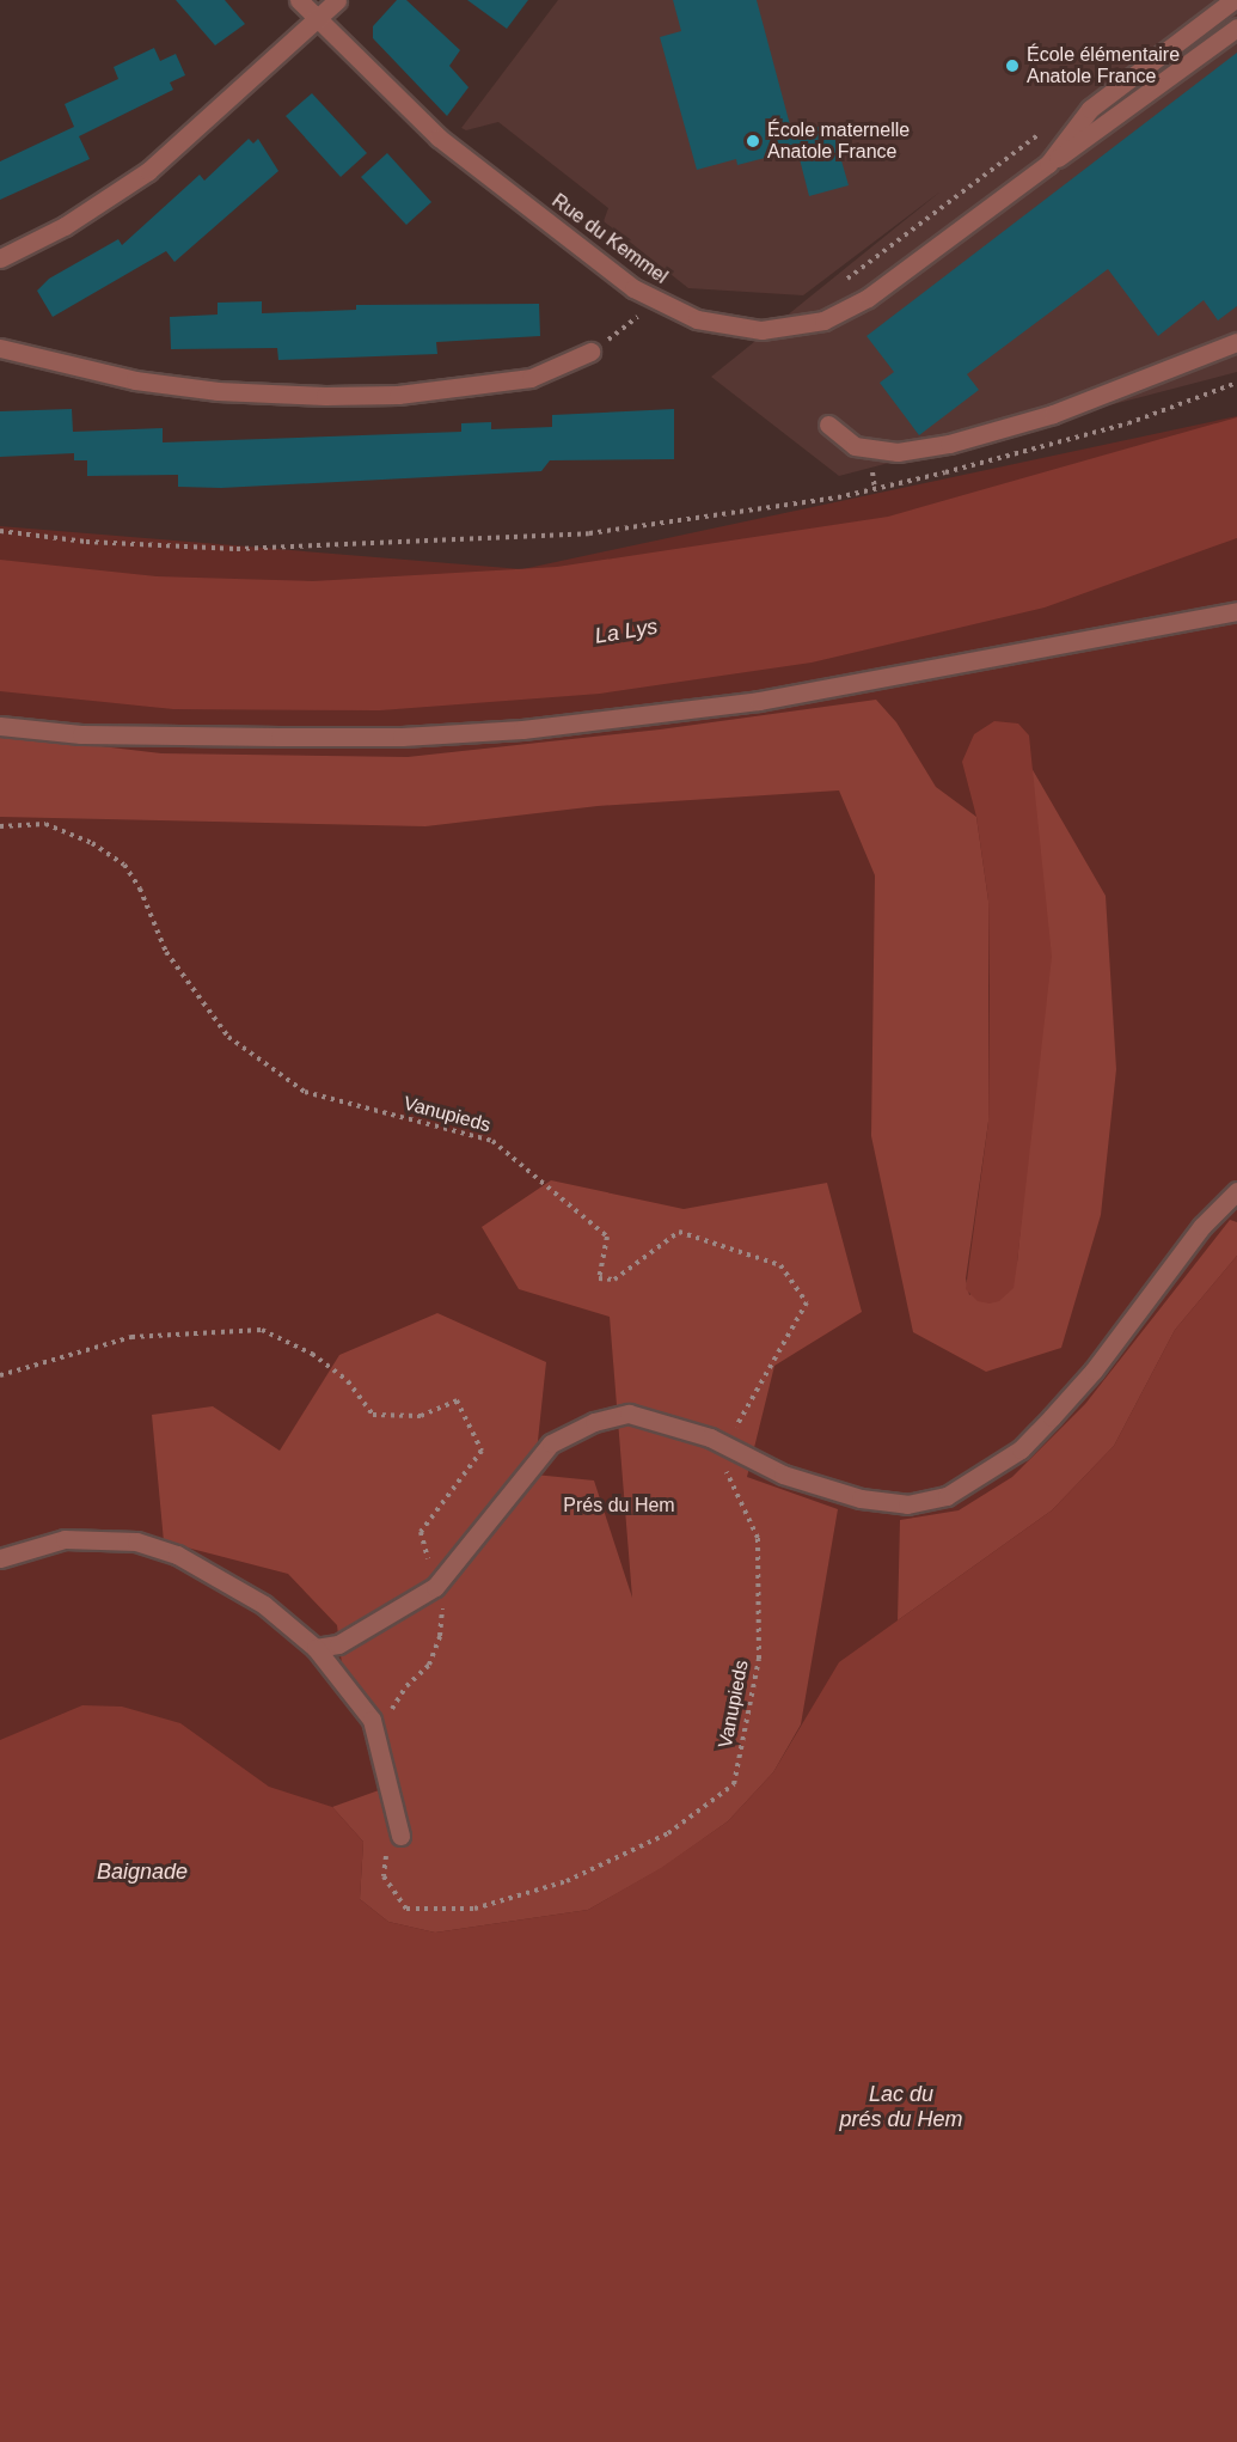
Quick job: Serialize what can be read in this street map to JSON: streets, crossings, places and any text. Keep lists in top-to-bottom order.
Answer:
{
  "streets": {
    "street": ["Rue du Kemmel"],
    "path": ["Vanupieds"]
  },
  "water": ["La Lys", "Baignade", "Lac du prés du Hem"],
  "parks": ["Prés du Hem"],
  "places": ["École élémentaire Anatole France", "École maternelle Anatole France"]
}
